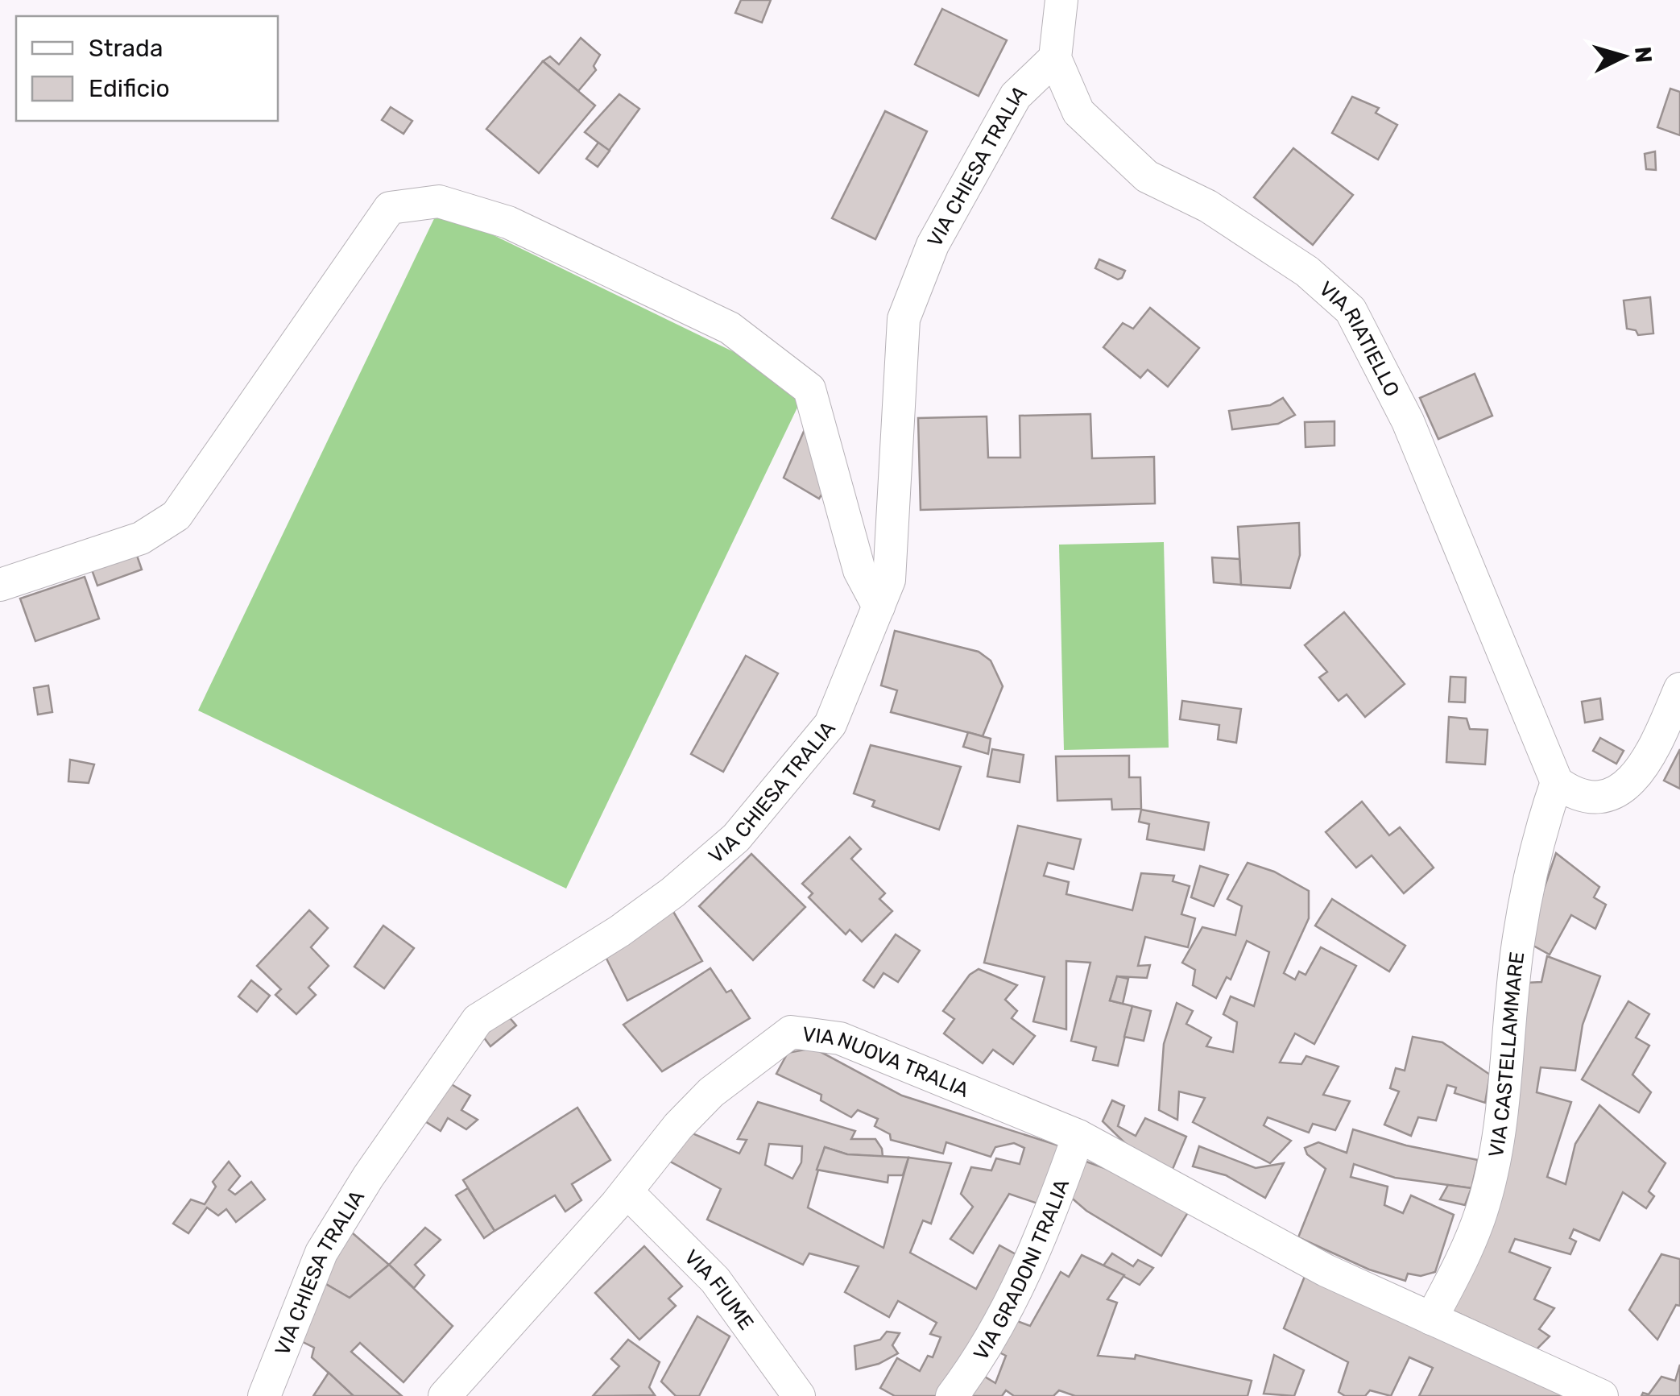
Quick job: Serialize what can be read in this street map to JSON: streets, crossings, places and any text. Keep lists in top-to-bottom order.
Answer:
{
  "streets": {
    "street": [
      "VIA CHIESA TRALIA",
      "VIA RIATIELLO",
      "VIA CASTELLAMMARE",
      "VIA NUOVA TRALIA",
      "VIA GRADONI TRALIA",
      "VIA FIUME"
    ]
  },
  "crossings": [
    ["VIA CHIESA TRALIA", "VIA RIATIELLO"],
    ["VIA RIATIELLO", "VIA CASTELLAMMARE"],
    ["VIA CASTELLAMMARE", "VIA NUOVA TRALIA"],
    ["VIA NUOVA TRALIA", "VIA GRADONI TRALIA"],
    ["VIA NUOVA TRALIA", "VIA FIUME"]
  ],
  "legend": ["Strada", "Edificio"],
  "north": "right"
}
